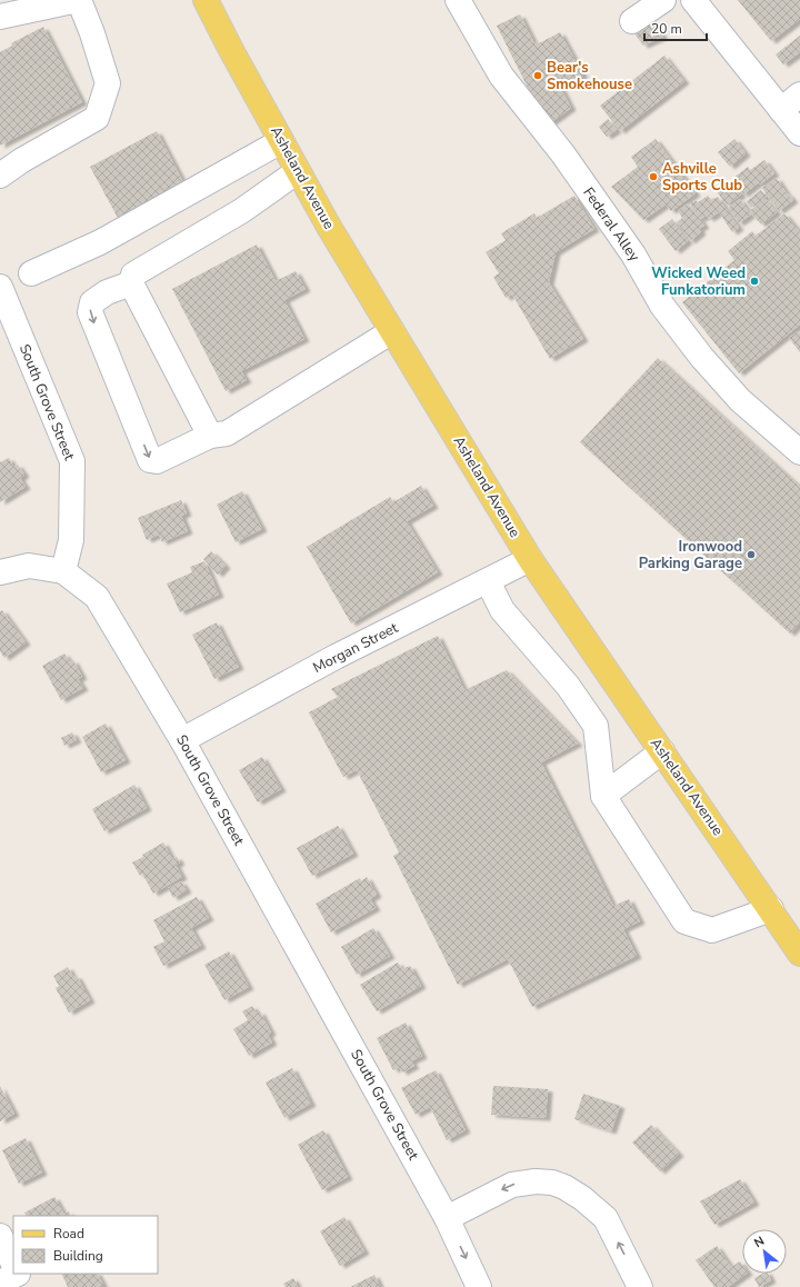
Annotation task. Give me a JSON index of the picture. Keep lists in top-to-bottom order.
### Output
{
  "streets": {
    "main road": ["Asheland Avenue"],
    "street": ["Federal Alley", "South Grove Street", "Morgan Street"]
  },
  "crossings": [
    ["Asheland Avenue", "Morgan Street"],
    ["South Grove Street", "Morgan Street"]
  ],
  "places": [
    "Bear's Smokehouse",
    "Ashville Sports Club",
    "Wicked Weed Funkatorium",
    "Ironwood Parking Garage"
  ],
  "legend": ["Road", "Building"],
  "scale_bar": "20 m",
  "north": "top left"
}
